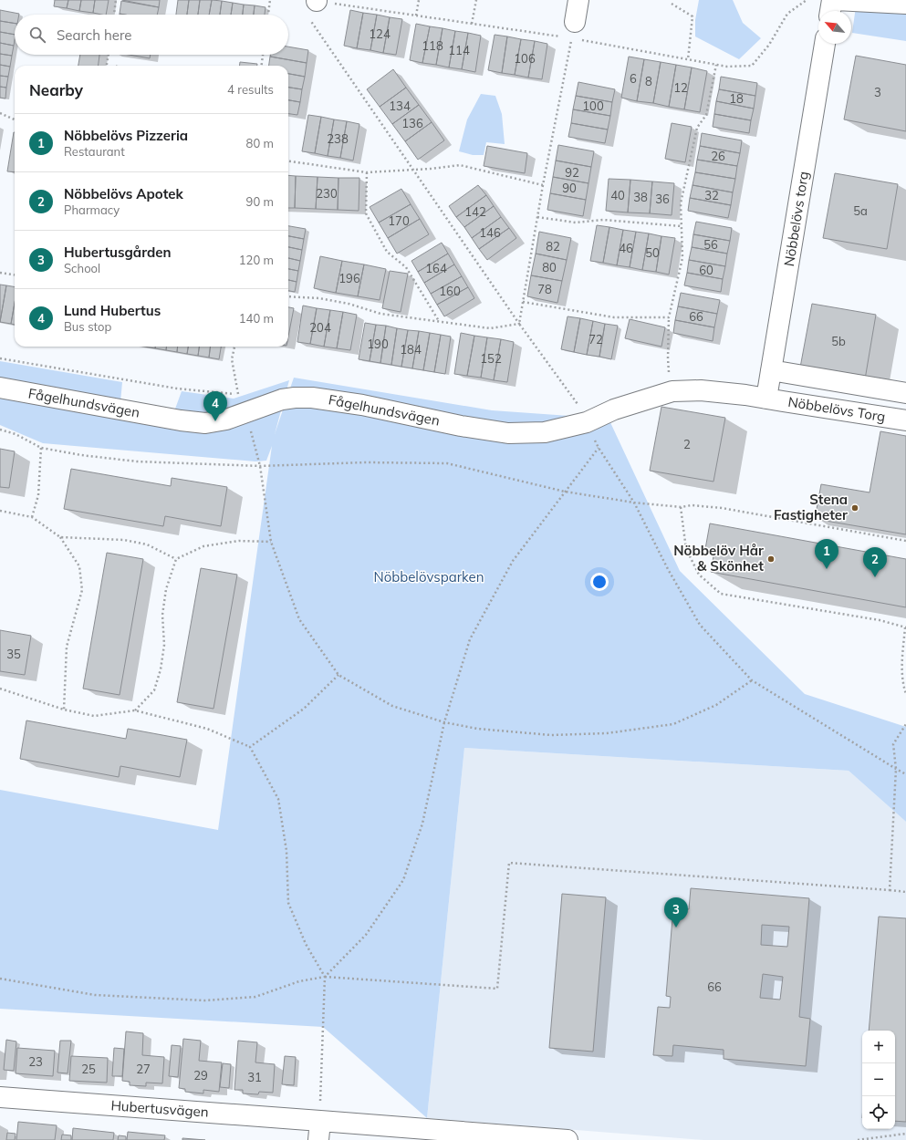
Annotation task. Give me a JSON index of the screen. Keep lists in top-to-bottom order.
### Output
{
  "streets": {
    "street": [
      "Nöbbelövs torg",
      "Fågelhundsvägen",
      "Nöbbelövs Torg",
      "Hubertusvägen"
    ]
  },
  "crossings": [
    ["Nöbbelövs torg", "Fågelhundsvägen"],
    ["Nöbbelövs torg", "Nöbbelövs Torg"],
    ["Fågelhundsvägen", "Nöbbelövs Torg"]
  ],
  "parks": ["Nöbbelövsparken"],
  "places": ["Stena Fastigheter", "Nöbbelöv Hår & Skönhet"],
  "house_numbers": [
    "124",
    "118",
    "114",
    "106",
    "6",
    "8",
    "12",
    "3",
    "18",
    "134",
    "100",
    "136",
    "238",
    "26",
    "92",
    "90",
    "230",
    "40",
    "32",
    "38",
    "36",
    "5a",
    "142",
    "170",
    "146",
    "56",
    "82",
    "46",
    "50",
    "80",
    "164",
    "60",
    "196",
    "78",
    "160",
    "66",
    "204",
    "72",
    "5b",
    "190",
    "184",
    "152",
    "2",
    "35",
    "66",
    "23",
    "25",
    "27",
    "29",
    "31"
  ],
  "north": "top left",
  "page": {
    "search": "Search here",
    "heading": ["Nearby", "4 results"],
    "list": [
      {
        "mark": "1",
        "name": "Nöbbelövs Pizzeria",
        "note": "Restaurant",
        "value": "80 m"
      },
      {
        "mark": "2",
        "name": "Nöbbelövs Apotek",
        "note": "Pharmacy",
        "value": "90 m"
      },
      {
        "mark": "3",
        "name": "Hubertusgården",
        "note": "School",
        "value": "120 m"
      },
      {
        "mark": "4",
        "name": "Lund Hubertus",
        "note": "Bus stop",
        "value": "140 m"
      }
    ],
    "pins": [
      "4",
      "1",
      "2",
      "3"
    ],
    "map_buttons": ["+", "−"]
  }
}
